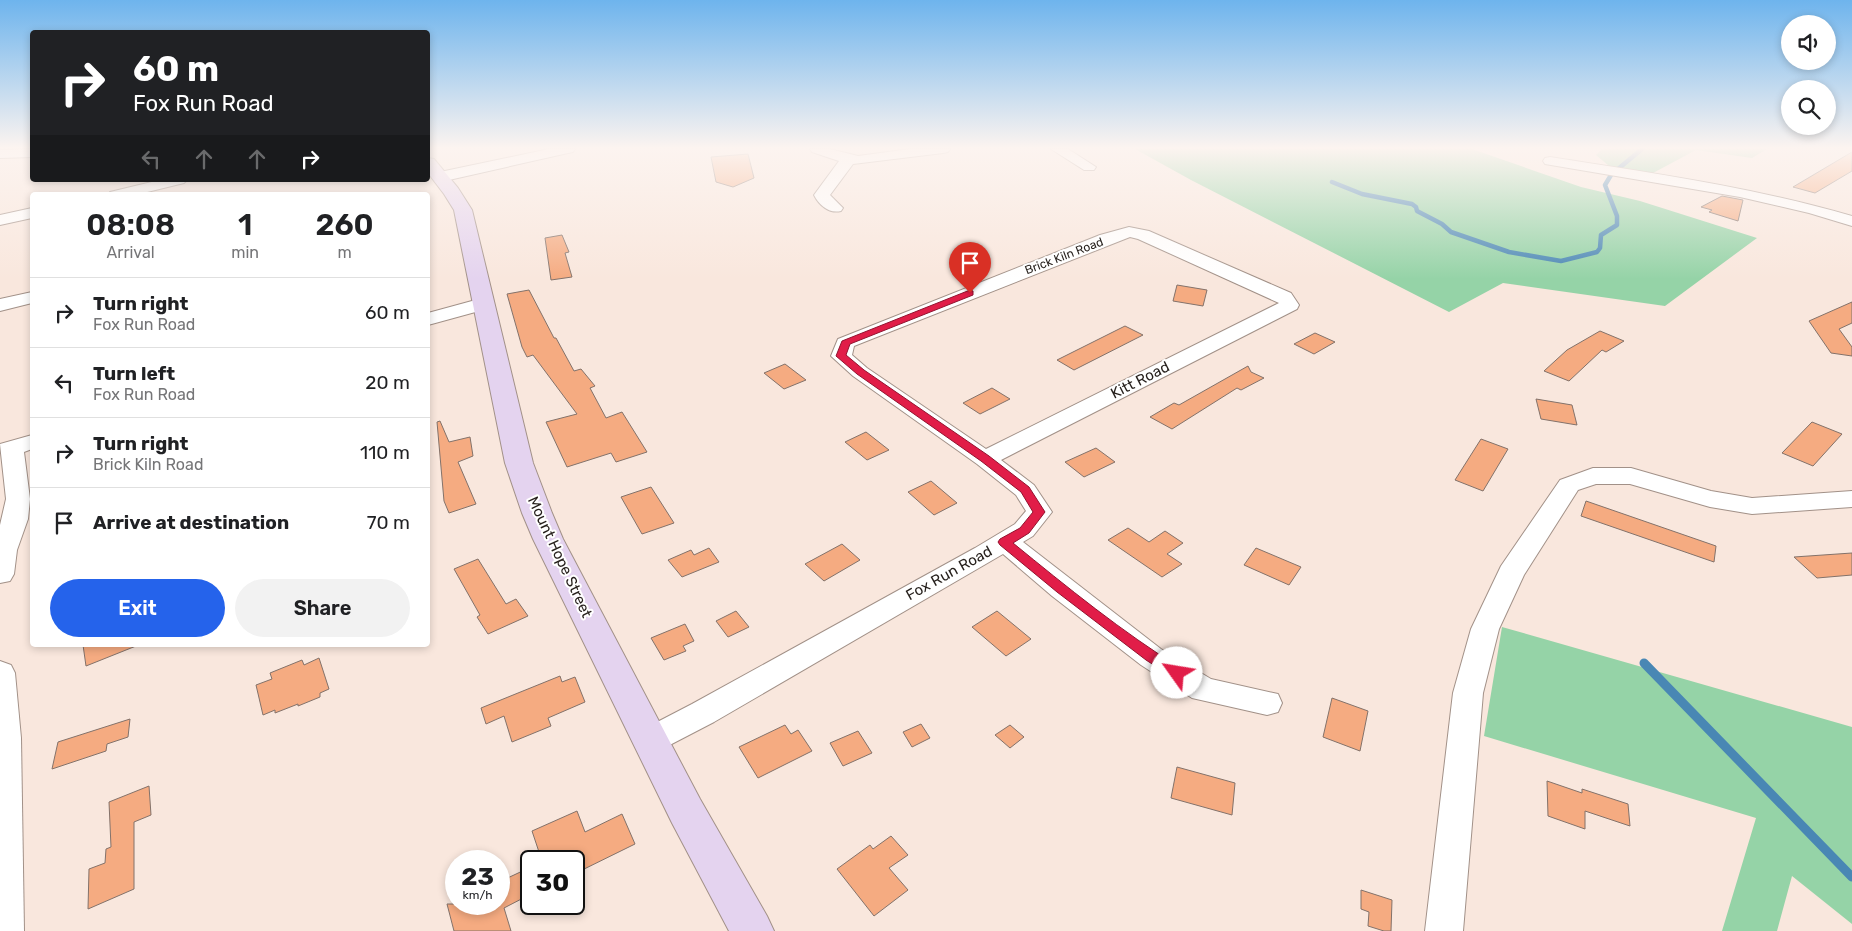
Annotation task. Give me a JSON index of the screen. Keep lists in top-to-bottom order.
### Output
{
  "streets": {
    "street": [
      "Brick Kiln Road",
      "Kitt Road",
      "Mount Hope Street",
      "Fox Run Road"
    ]
  },
  "crossings": [
    ["Brick Kiln Road", "Kitt Road"],
    ["Brick Kiln Road", "Fox Run Road"],
    ["Kitt Road", "Fox Run Road"],
    ["Mount Hope Street", "Fox Run Road"]
  ],
  "page": {
    "turn": ["60 m", "Fox Run Road"],
    "eta": [
      "08:08",
      "Arrival",
      "1",
      "min",
      "260",
      "m"
    ],
    "list": [
      {
        "name": "Turn right",
        "note": "Fox Run Road",
        "value": "60 m"
      },
      {
        "name": "Turn left",
        "note": "Fox Run Road",
        "value": "20 m"
      },
      {
        "name": "Turn right",
        "note": "Brick Kiln Road",
        "value": "110 m"
      },
      {
        "name": "Arrive at destination",
        "value": "70 m"
      }
    ],
    "buttons": ["Exit", "Share"],
    "speed": "23 km/h",
    "limit": "30"
  }
}
